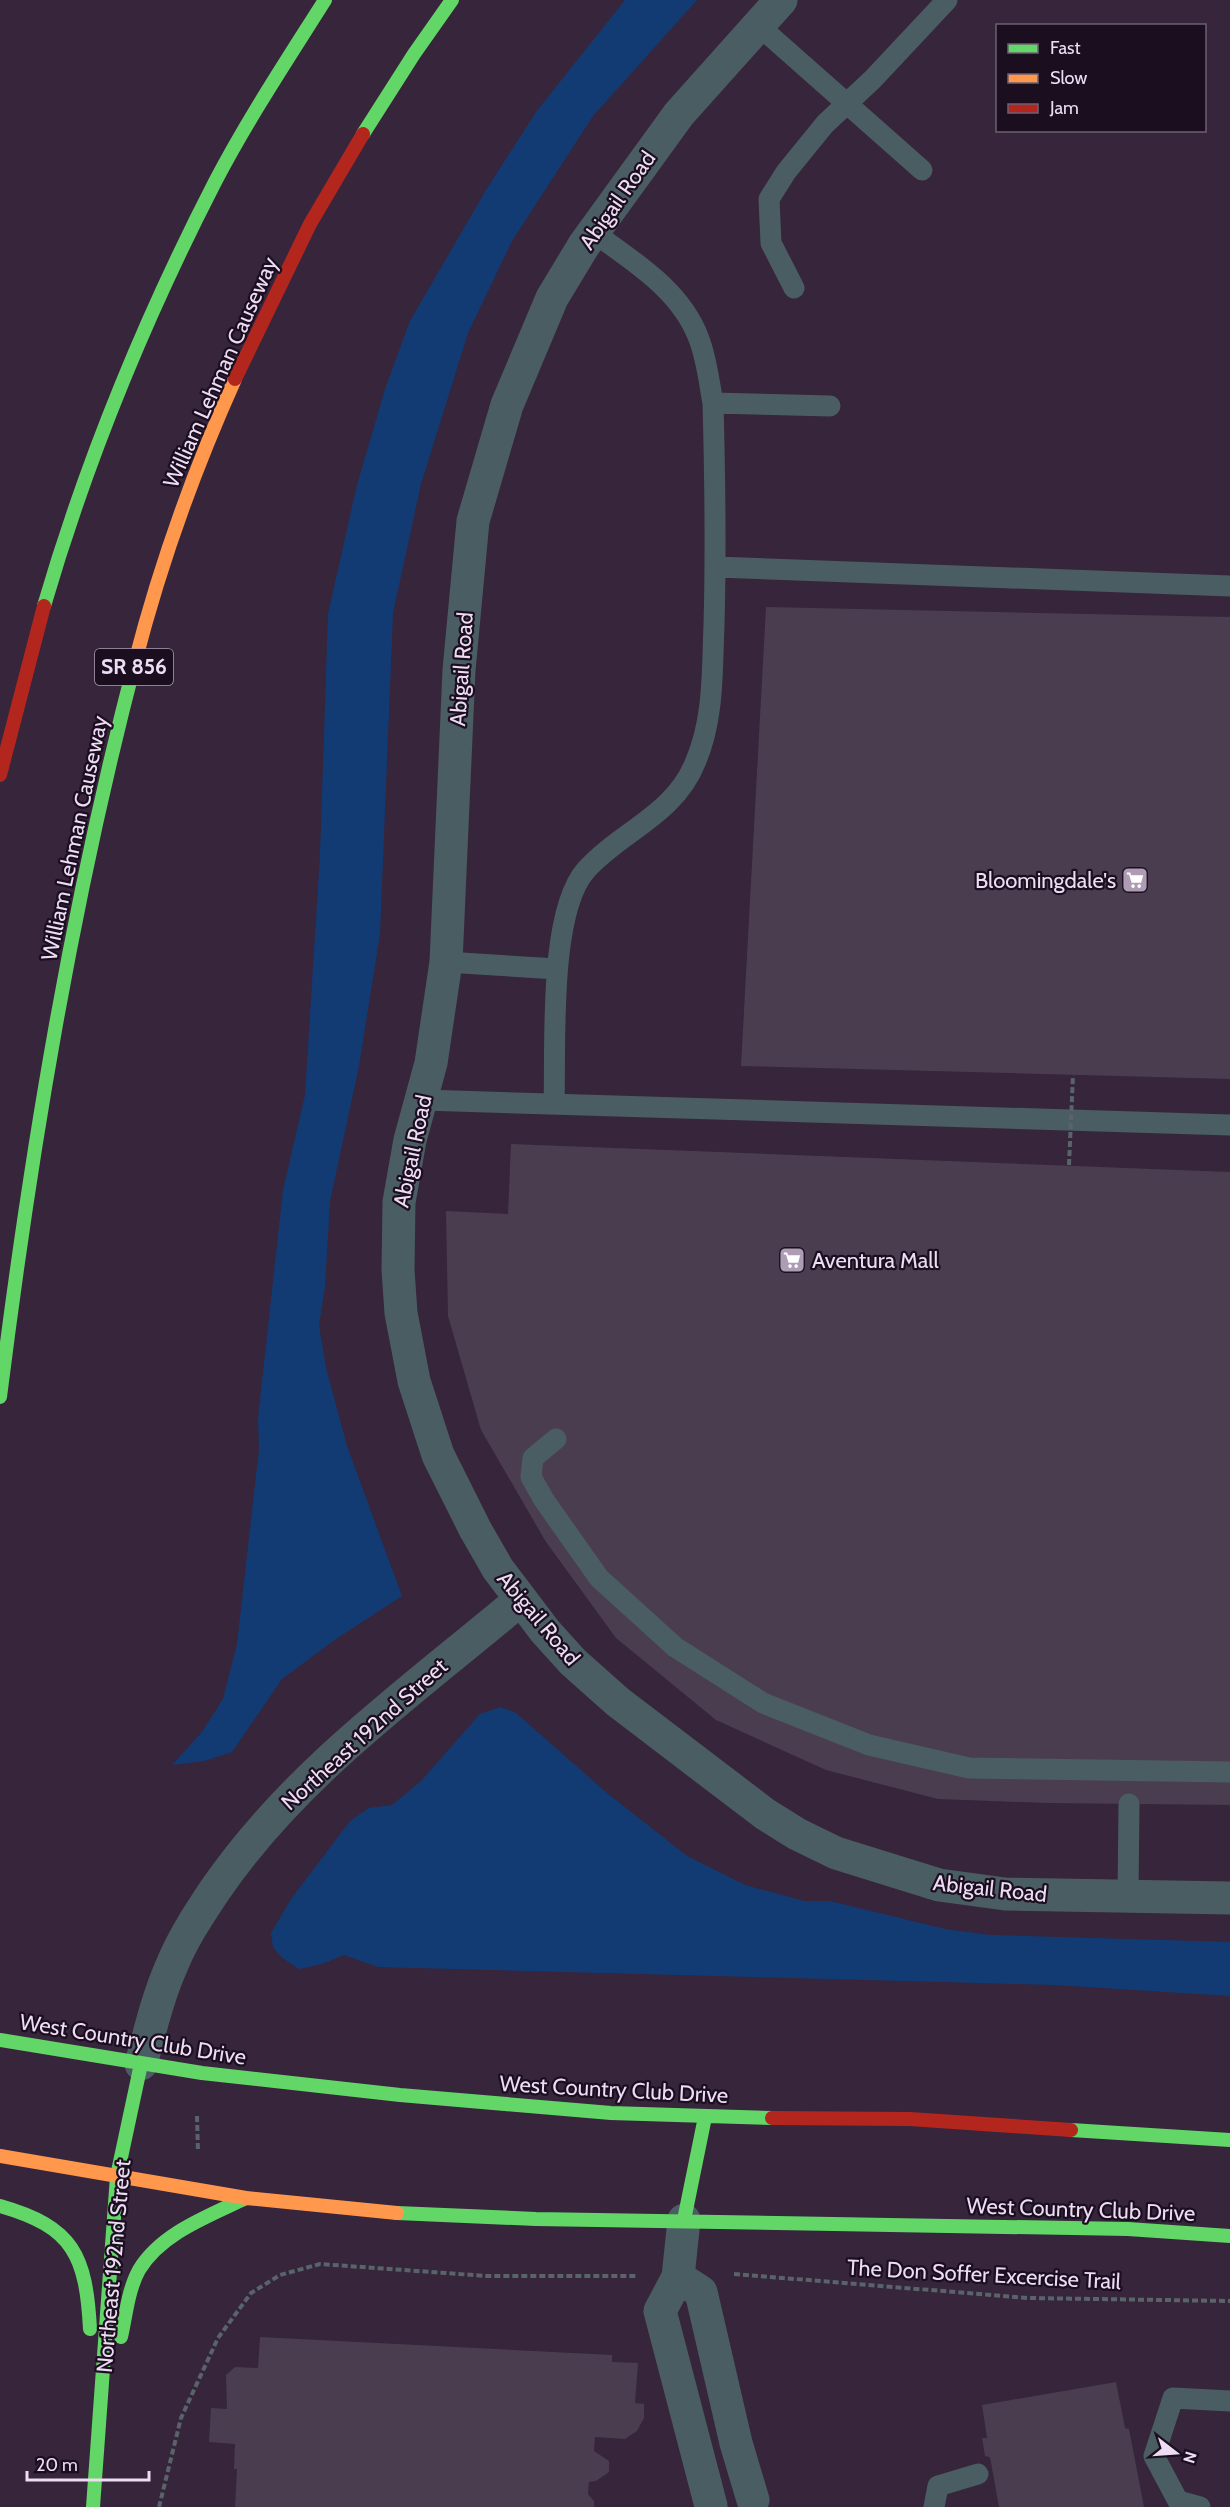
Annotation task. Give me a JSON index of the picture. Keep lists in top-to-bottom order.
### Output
{
  "streets": {
    "main road": [
      "William Lehman Causeway",
      "SR 856",
      "Northeast 192nd Street",
      "West Country Club Drive"
    ],
    "street": ["Abigail Road"],
    "path": ["The Don Soffer Excercise Trail"]
  },
  "crossings": [
    ["Abigail Road", "Northeast 192nd Street"],
    ["Northeast 192nd Street", "West Country Club Drive"]
  ],
  "places": {
    "supermarket": ["Bloomingdale's", "Aventura Mall"]
  },
  "legend": ["Fast", "Slow", "Jam"],
  "scale_bar": "20 m",
  "north": "right"
}
